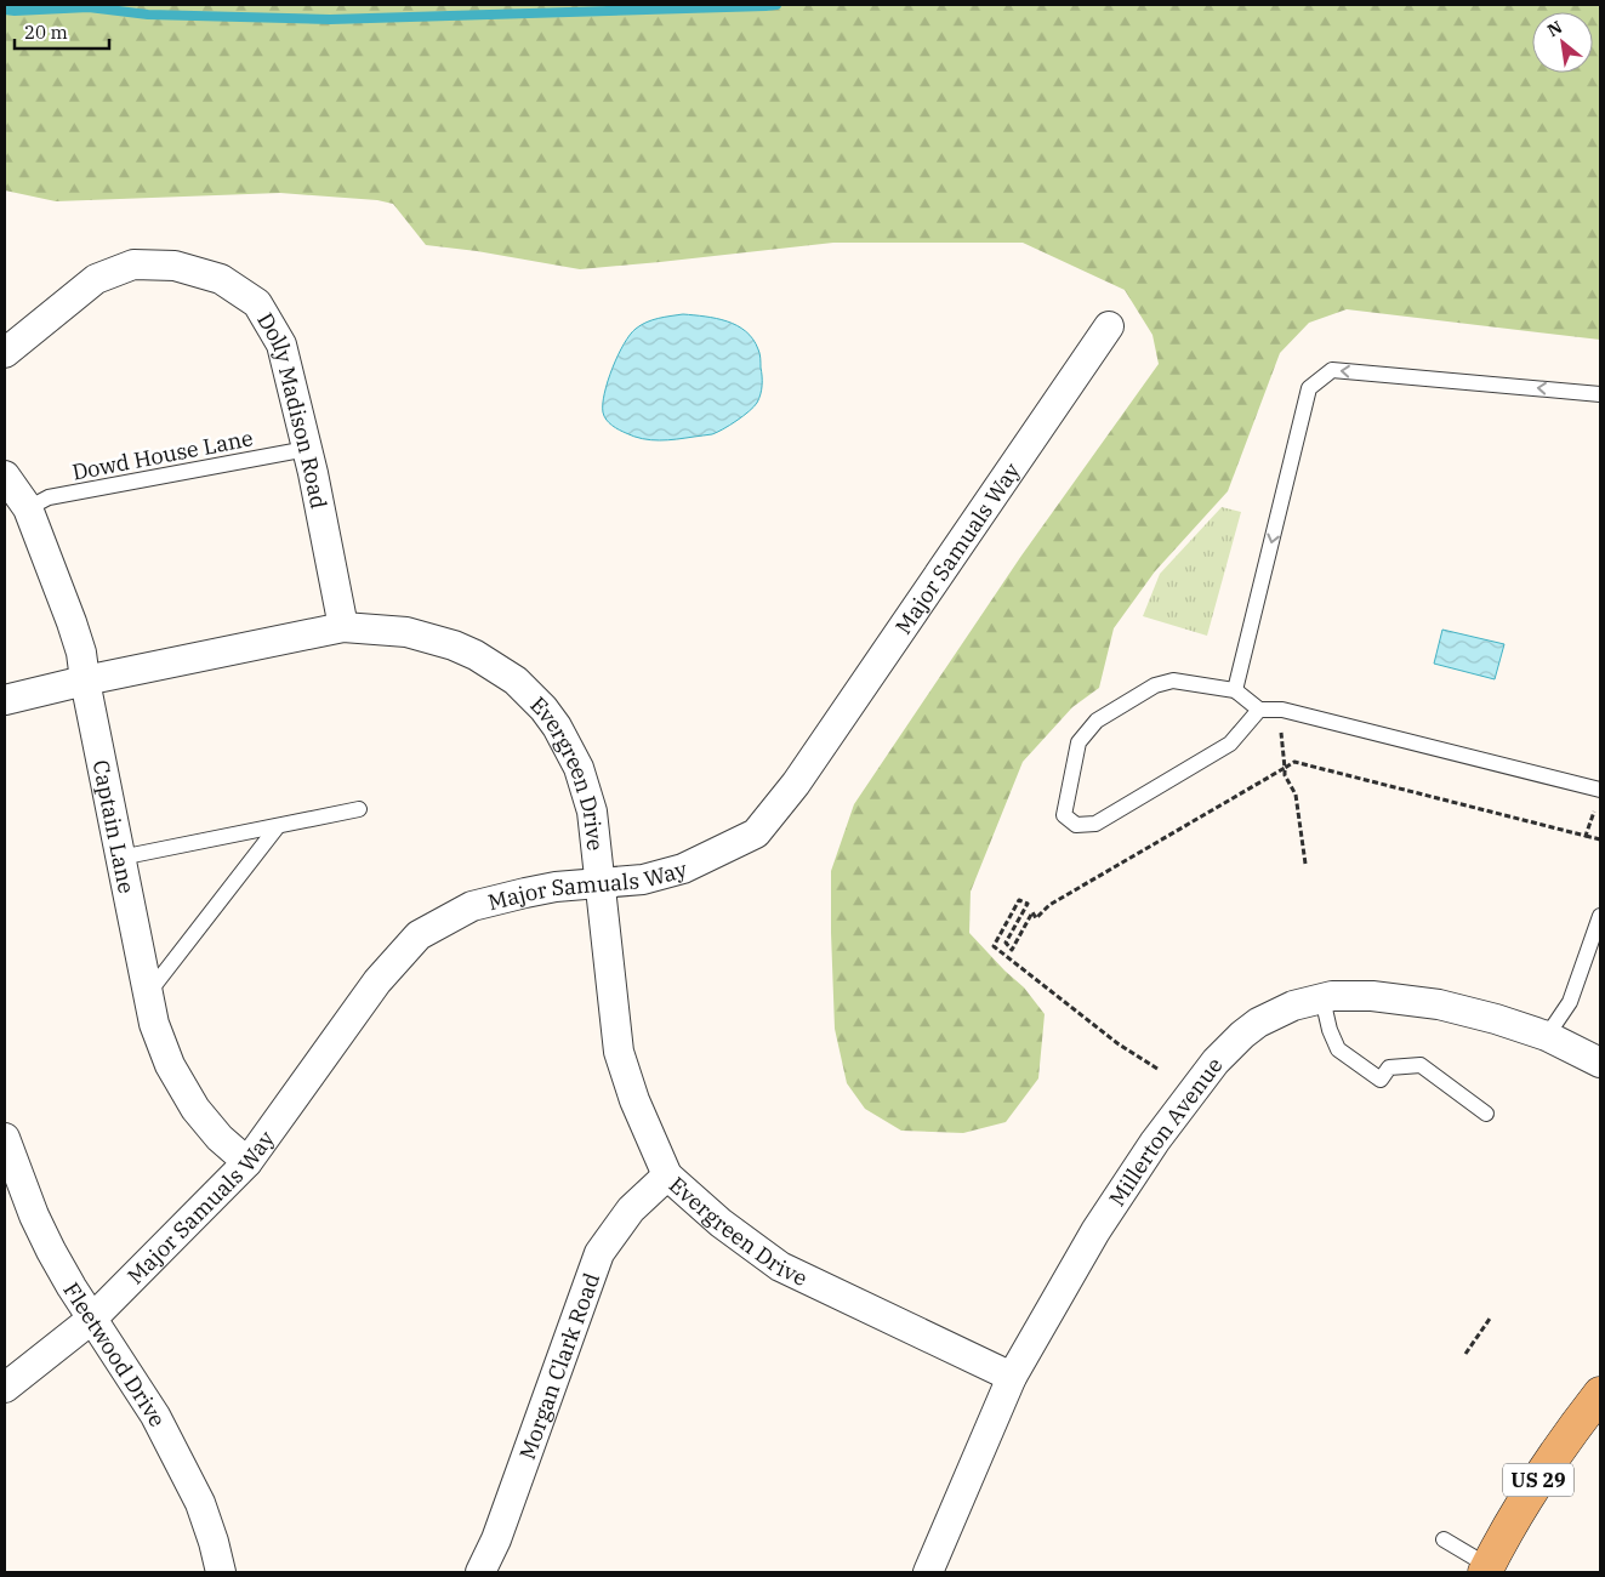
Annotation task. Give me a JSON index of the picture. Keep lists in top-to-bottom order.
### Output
{
  "streets": {
    "main road": ["US 29"],
    "street": [
      "Dolly Madison Road",
      "Major Samuals Way",
      "Evergreen Drive",
      "Captain Lane",
      "Millerton Avenue",
      "Fleetwood Drive",
      "Morgan Clark Road"
    ],
    "lane": ["Dowd House Lane"]
  },
  "crossings": [
    ["Dolly Madison Road", "Dowd House Lane"],
    ["Dolly Madison Road", "Evergreen Drive"],
    ["Dowd House Lane", "Captain Lane"],
    ["Major Samuals Way", "Evergreen Drive"],
    ["Major Samuals Way", "Captain Lane"],
    ["Major Samuals Way", "Fleetwood Drive"],
    ["Evergreen Drive", "Captain Lane"],
    ["Evergreen Drive", "Millerton Avenue"],
    ["Evergreen Drive", "Morgan Clark Road"]
  ],
  "scale_bar": "20 m",
  "north": "top left"
}
